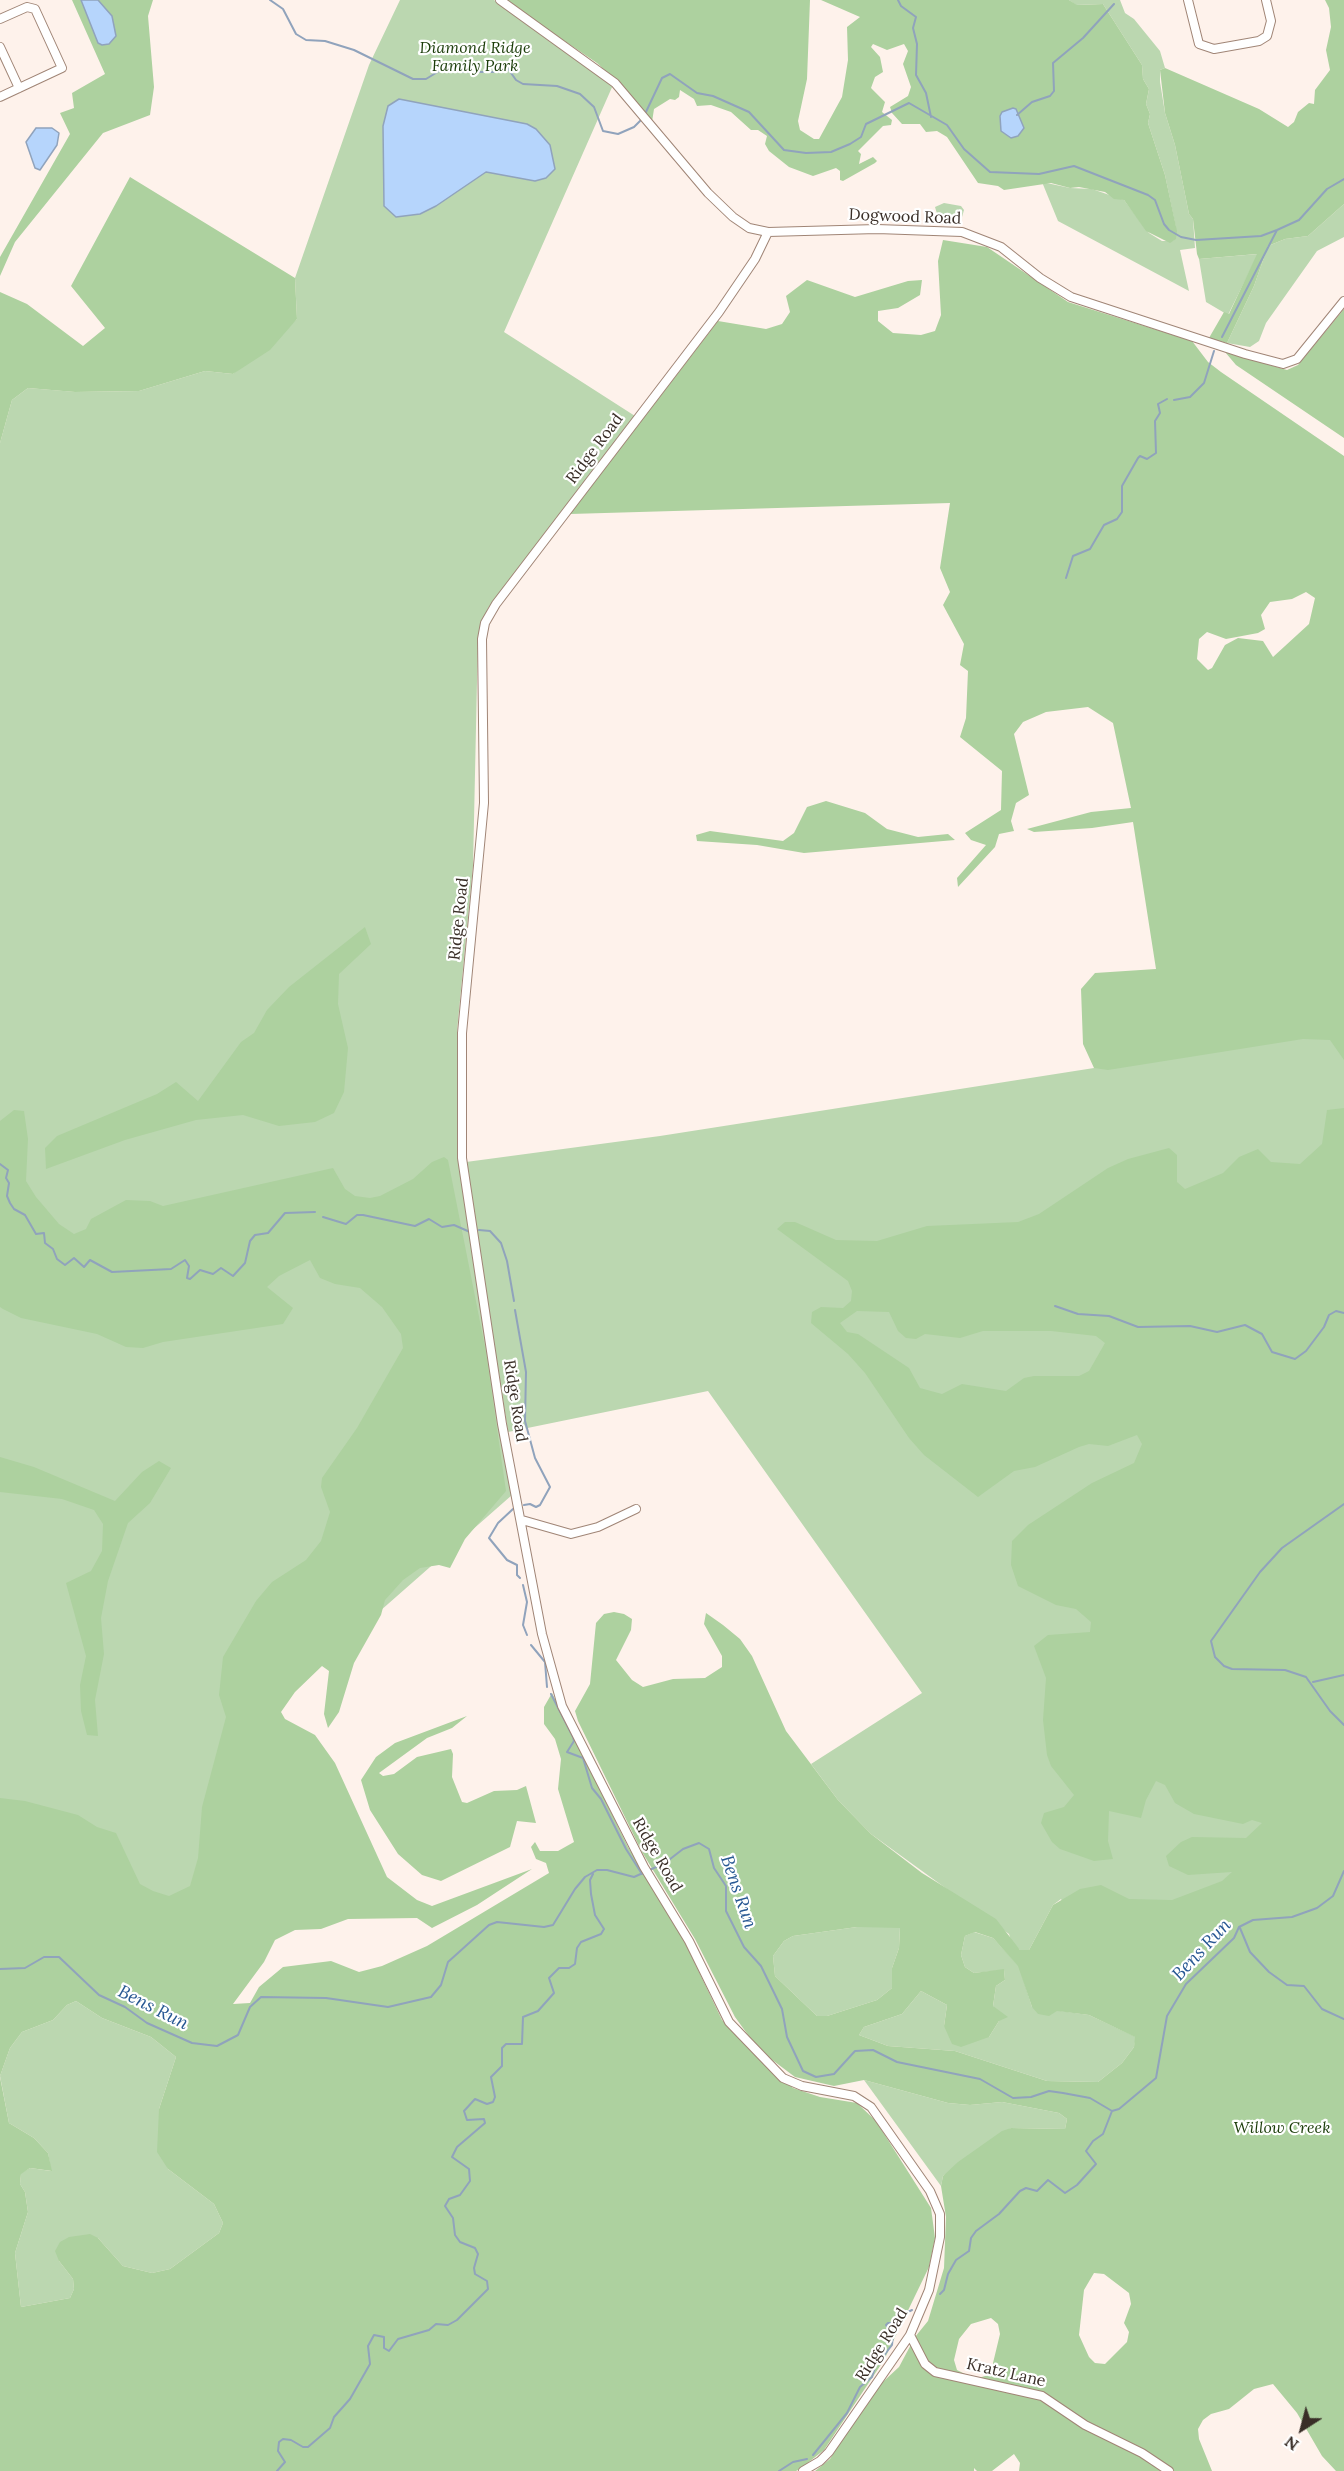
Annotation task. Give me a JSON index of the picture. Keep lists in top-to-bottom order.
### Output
{
  "streets": {
    "street": ["Dogwood Road", "Ridge Road", "Kratz Lane"]
  },
  "crossings": [
    ["Dogwood Road", "Ridge Road"],
    ["Ridge Road", "Kratz Lane"]
  ],
  "water": ["Bens Run"],
  "parks": ["Diamond Ridge Family Park", "Willow Creek"],
  "north": "bottom left"
}
